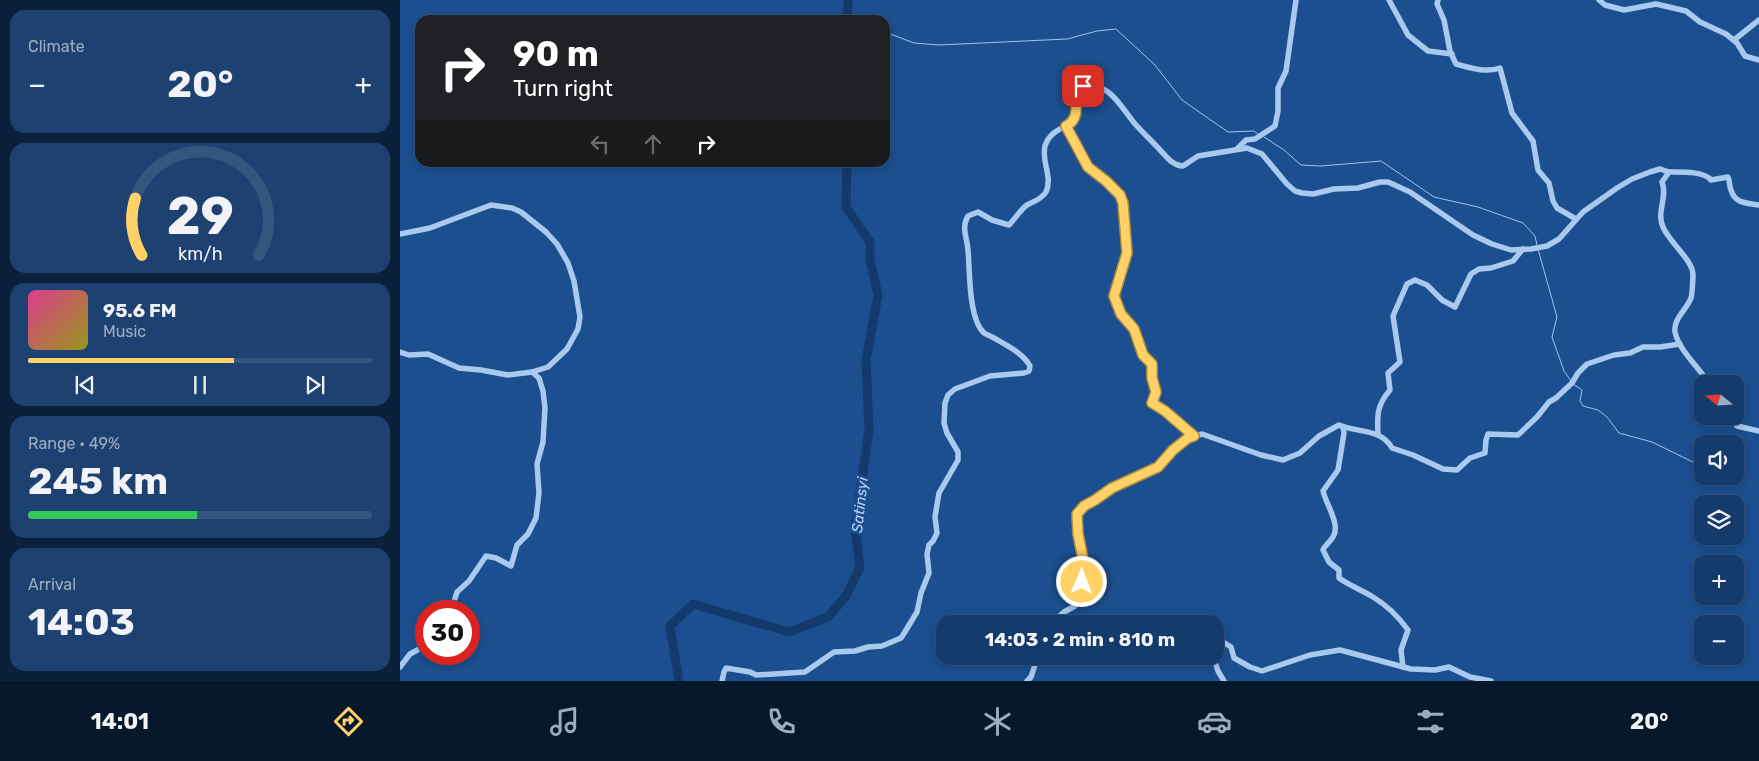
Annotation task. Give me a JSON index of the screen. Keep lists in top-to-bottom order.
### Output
{
  "water": ["Satinsyi"],
  "north": "left",
  "page": {
    "tile": [
      "Climate",
      ["Range · 49%", "245 km"],
      ["Arrival", "14:03"]
    ],
    "turn": ["90 m", "Turn right"],
    "heat": ["−", "20°", "+"],
    "song": ["95.6 FM", "Music"],
    "map_buttons": ["+", "−"],
    "limit": "30",
    "trip": "14:03 · 2 min · 810 m",
    "tabs": ["14:01", "20°"],
    "gauge": ["29", "km/h"]
  }
}
